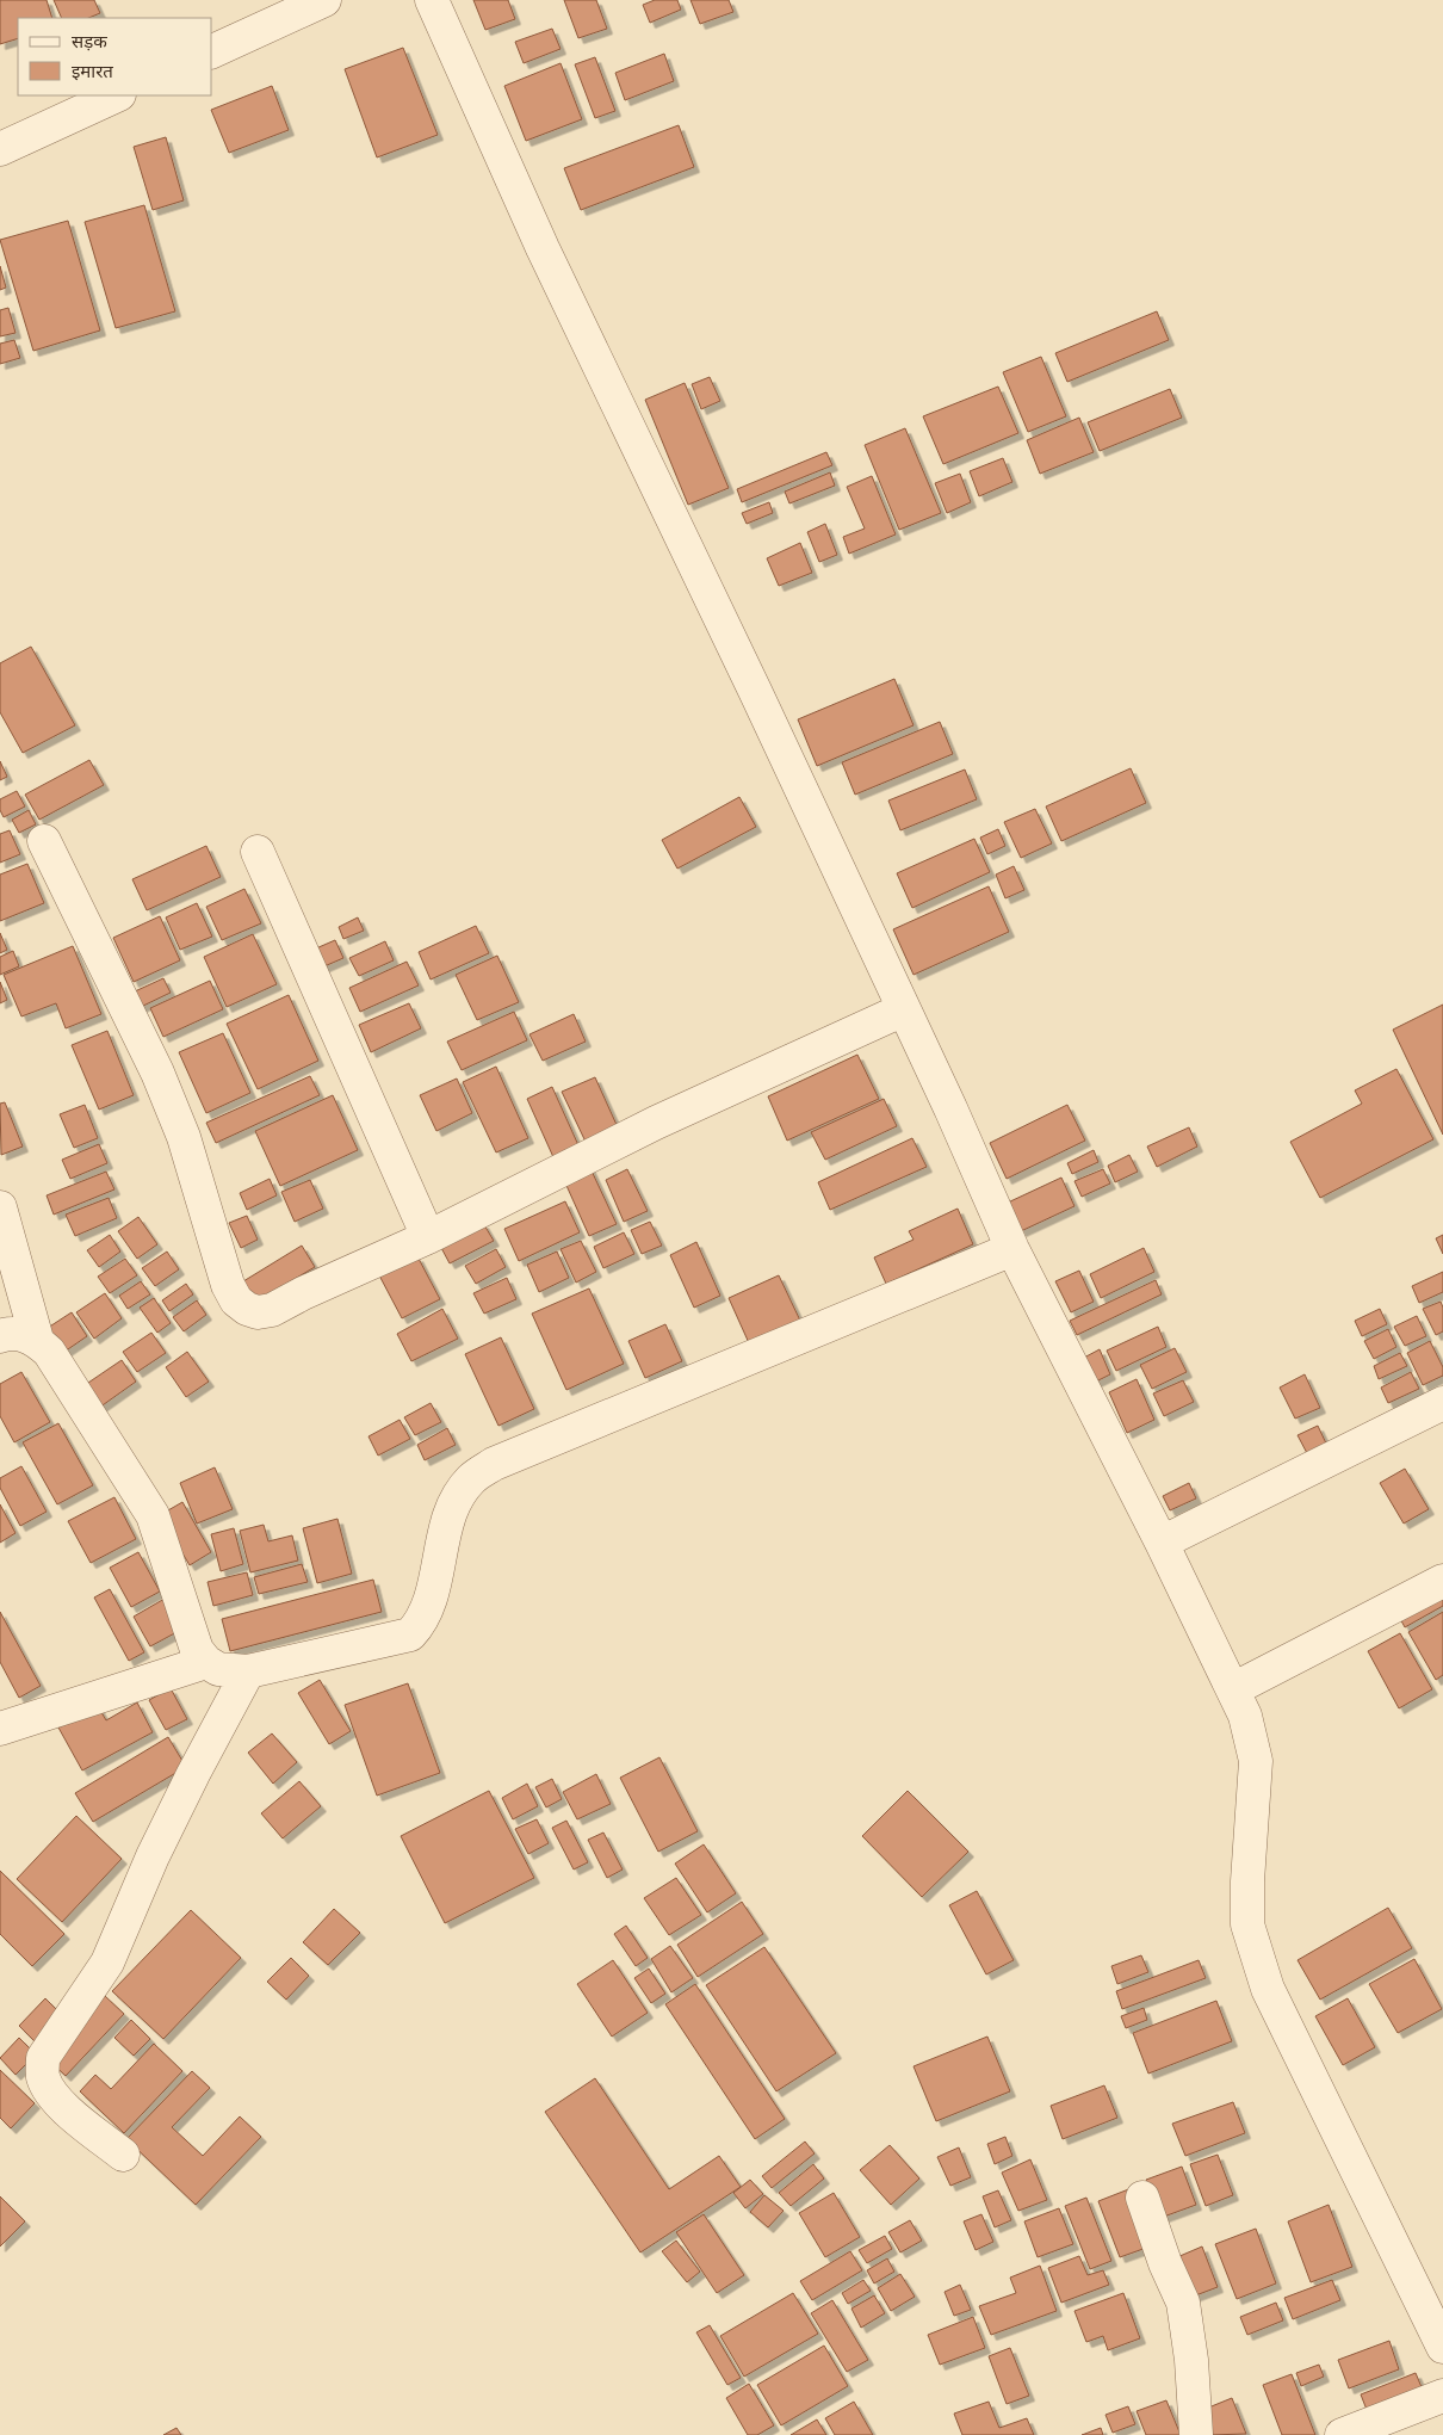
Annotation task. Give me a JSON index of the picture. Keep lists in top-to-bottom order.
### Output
{
  "legend": ["सड़क", "इमारत"]
}
